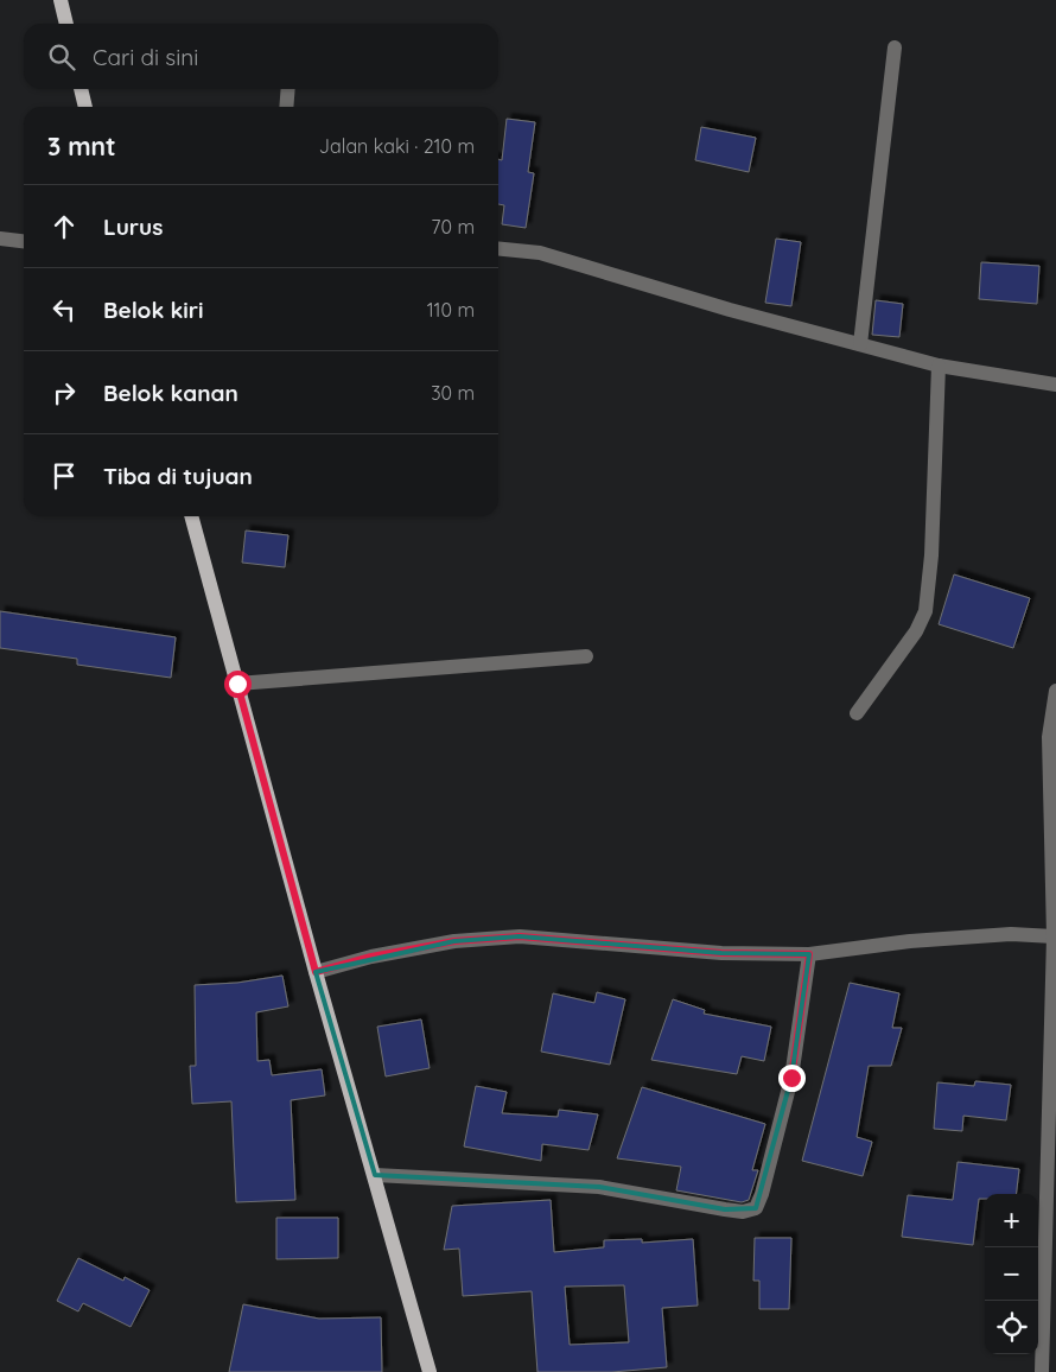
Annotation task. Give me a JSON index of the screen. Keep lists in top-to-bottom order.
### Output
{
  "page": {
    "search": "Cari di sini",
    "heading": ["3 mnt", "Jalan kaki · 210 m"],
    "list": [
      ["Lurus", "70 m"],
      ["Belok kiri", "110 m"],
      ["Belok kanan", "30 m"],
      "Tiba di tujuan"
    ],
    "map_buttons": ["+", "−"]
  }
}
